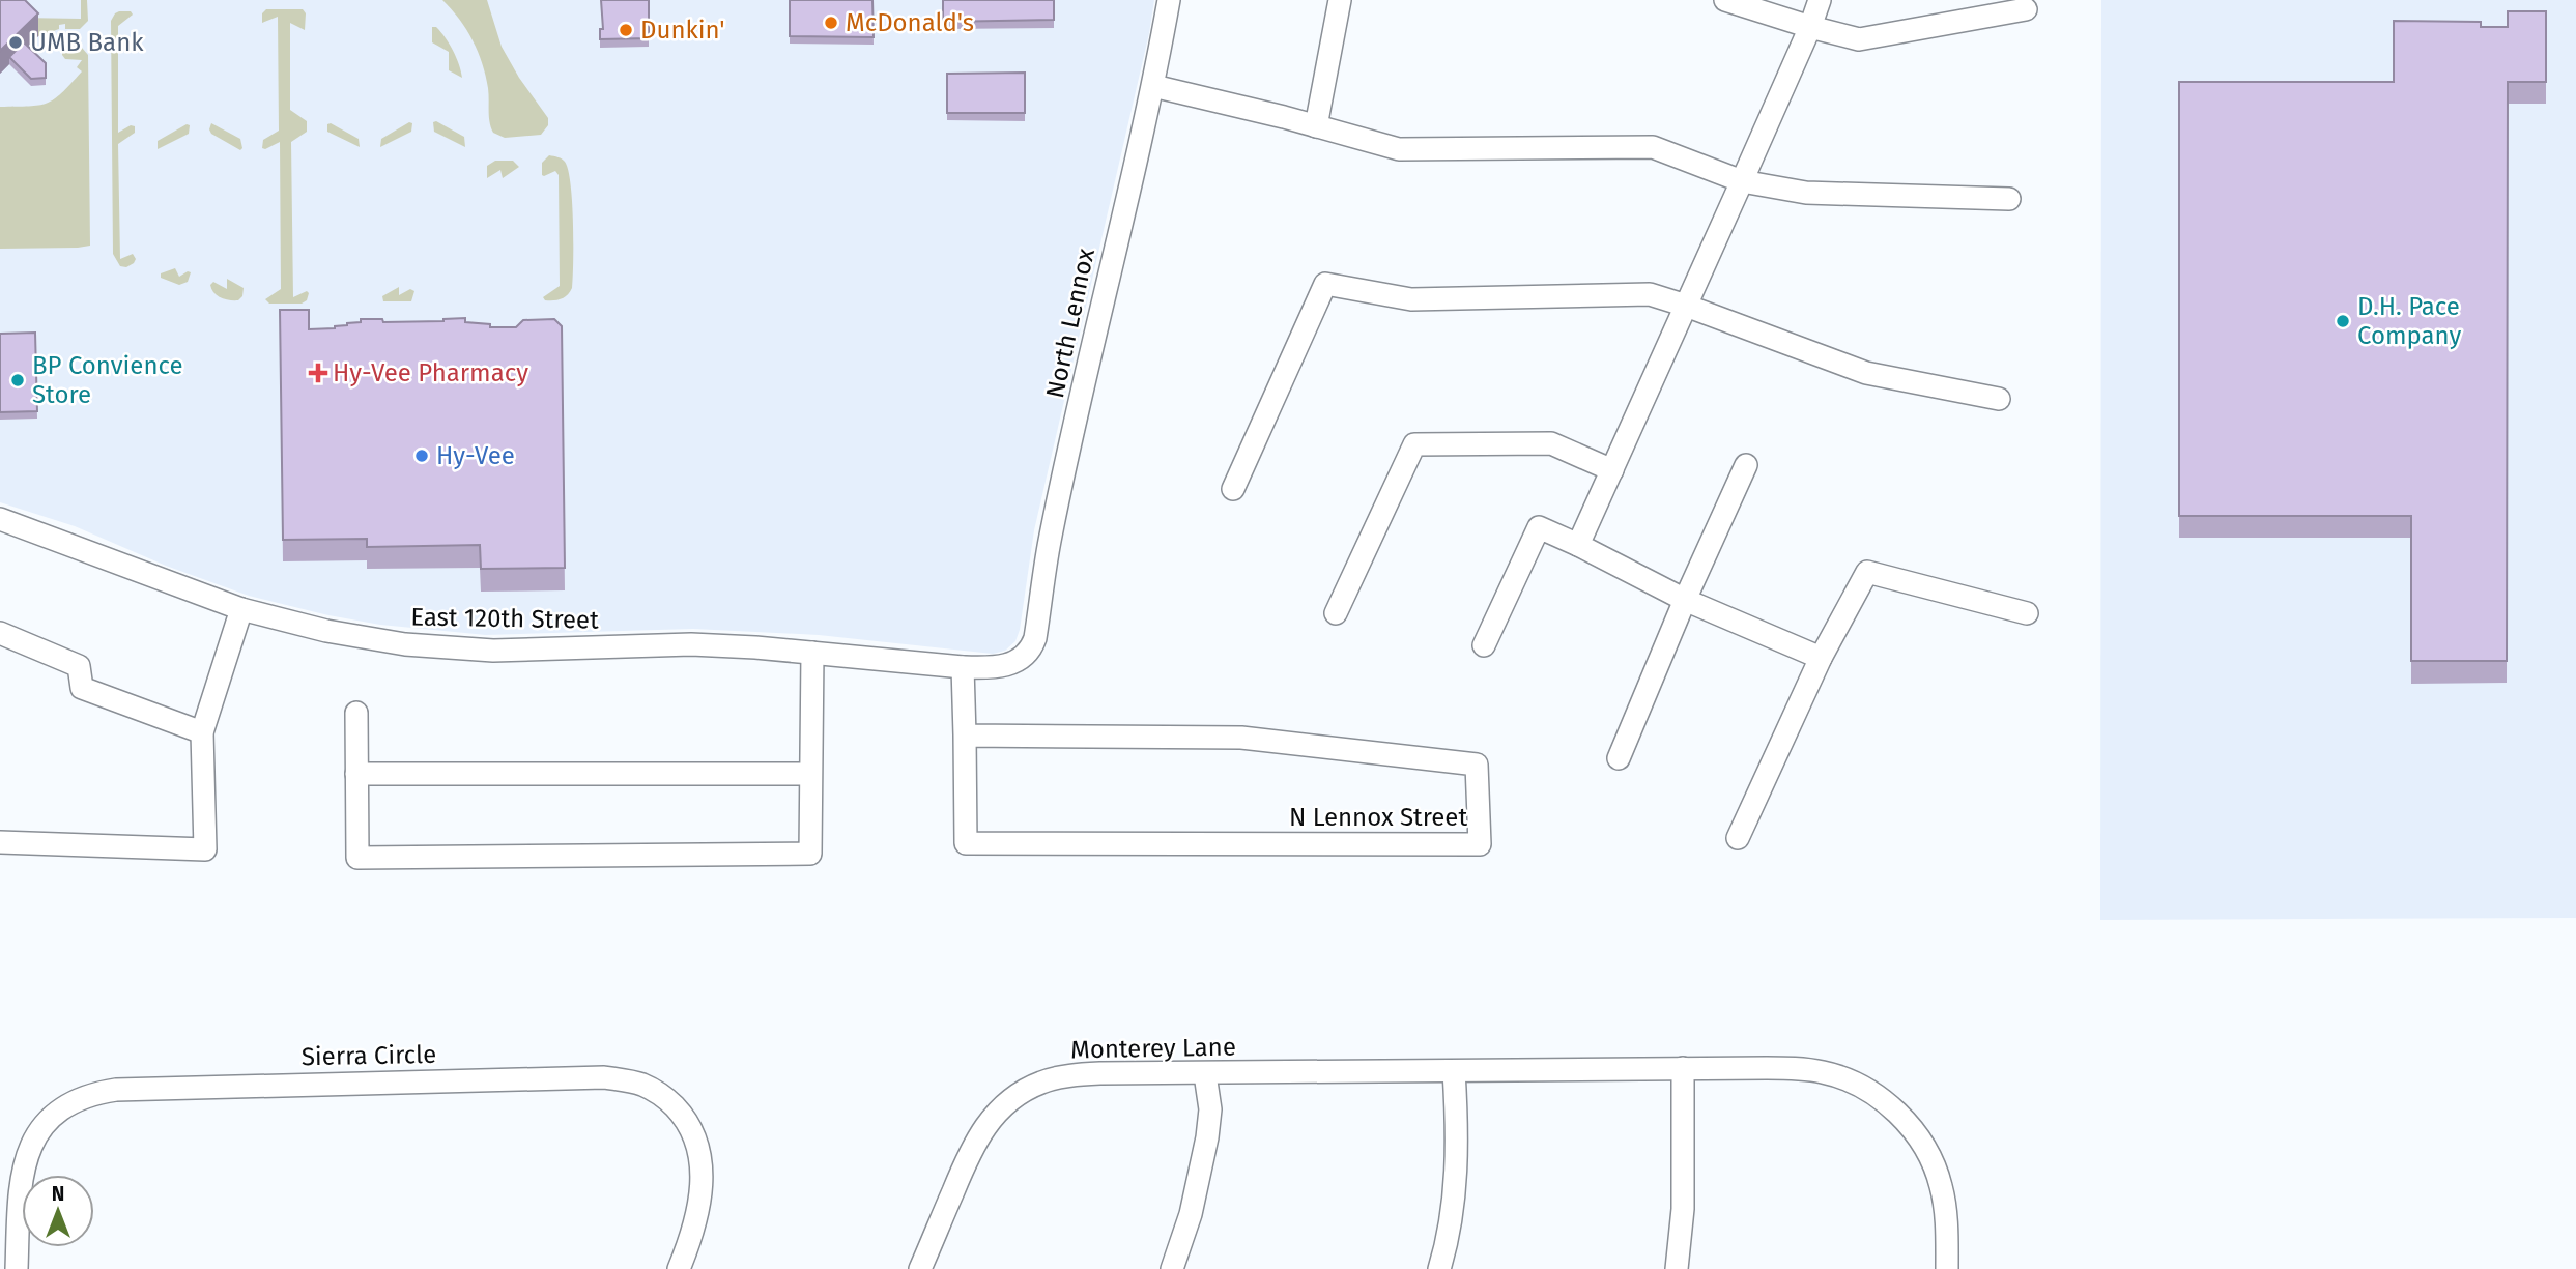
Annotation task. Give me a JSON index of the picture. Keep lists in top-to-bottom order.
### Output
{
  "streets": {
    "street": [
      "North Lennox",
      "East 120th Street",
      "N Lennox Street",
      "Monterey Lane",
      "Sierra Circle"
    ]
  },
  "crossings": [
    ["North Lennox", "East 120th Street"],
    ["East 120th Street", "N Lennox Street"]
  ],
  "places": {
    "other": [
      "McDonald's",
      "Dunkin'",
      "UMB Bank",
      "D.H. Pace Company",
      "BP Convience Store",
      "Hy-Vee"
    ],
    "health": ["Hy-Vee Pharmacy"]
  },
  "north": "top"
}
